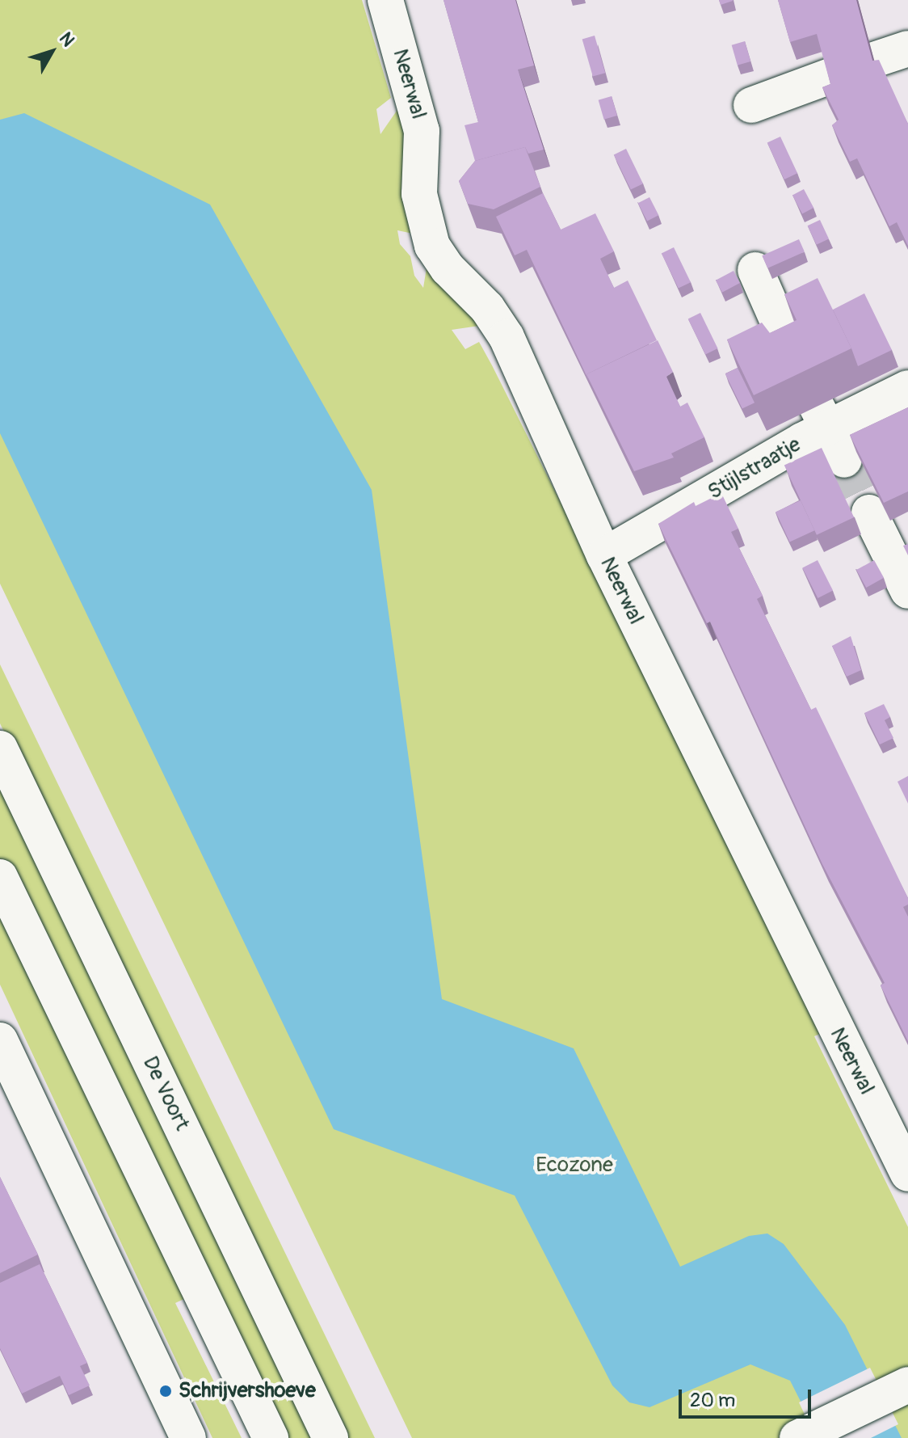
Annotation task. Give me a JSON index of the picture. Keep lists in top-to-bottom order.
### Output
{
  "streets": {
    "street": ["Neerwal", "Stijlstraatje", "De Voort"]
  },
  "crossings": [
    ["Neerwal", "Stijlstraatje"]
  ],
  "parks": ["Ecozone"],
  "places": ["Schrijvershoeve"],
  "scale_bar": "20 m",
  "north": "top right"
}
